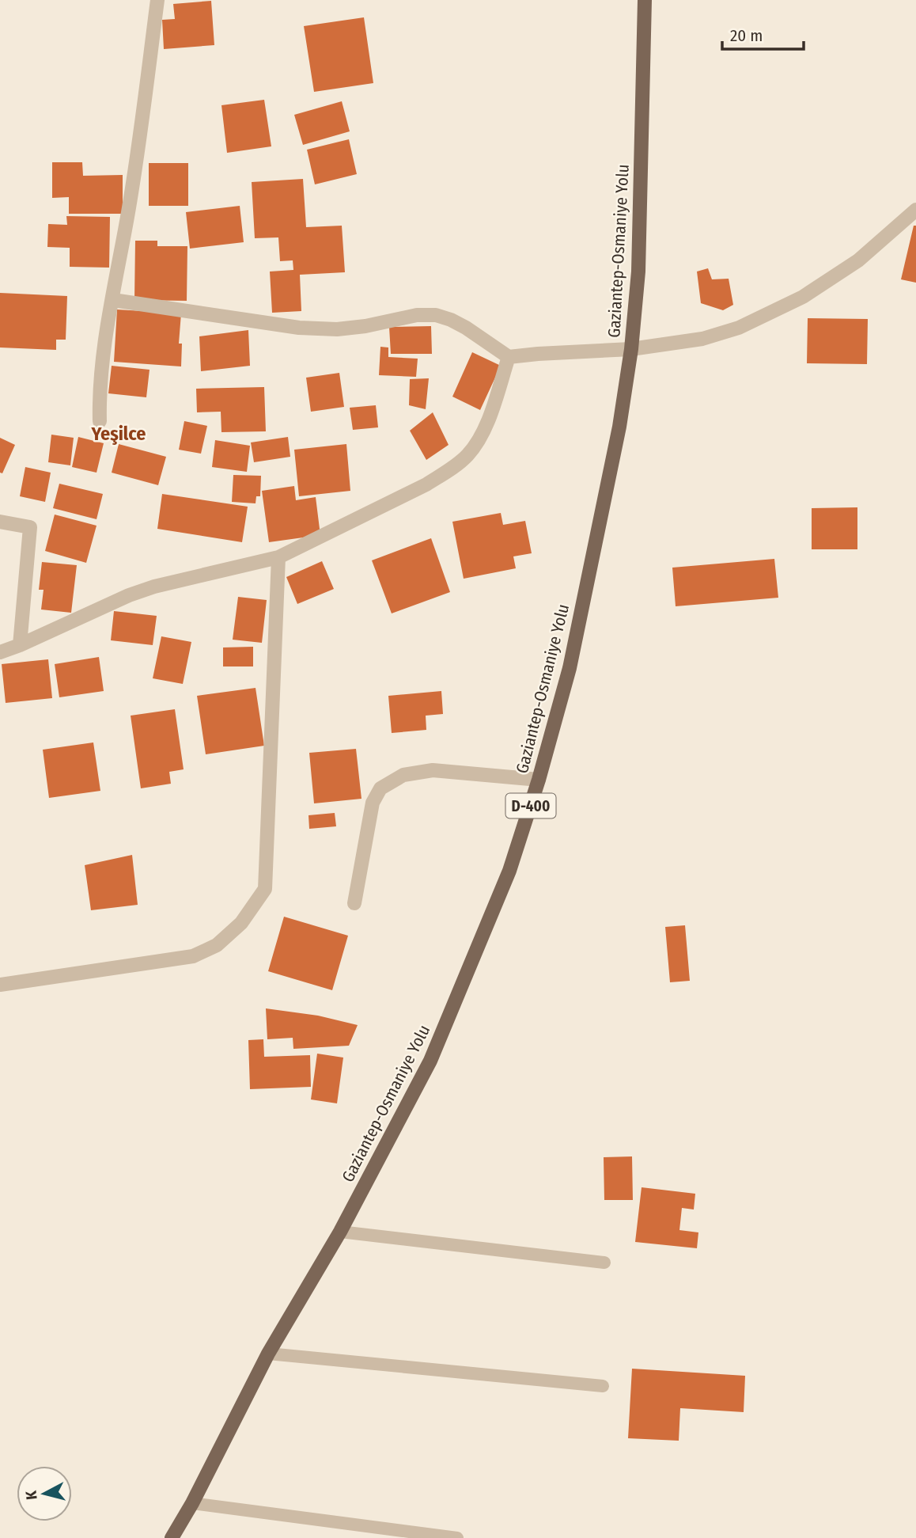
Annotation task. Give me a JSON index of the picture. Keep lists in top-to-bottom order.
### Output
{
  "streets": {
    "main road": ["Gaziantep-Osmaniye Yolu", "D-400"]
  },
  "districts": ["Yeşilce"],
  "scale_bar": "20 m",
  "north": "left"
}
